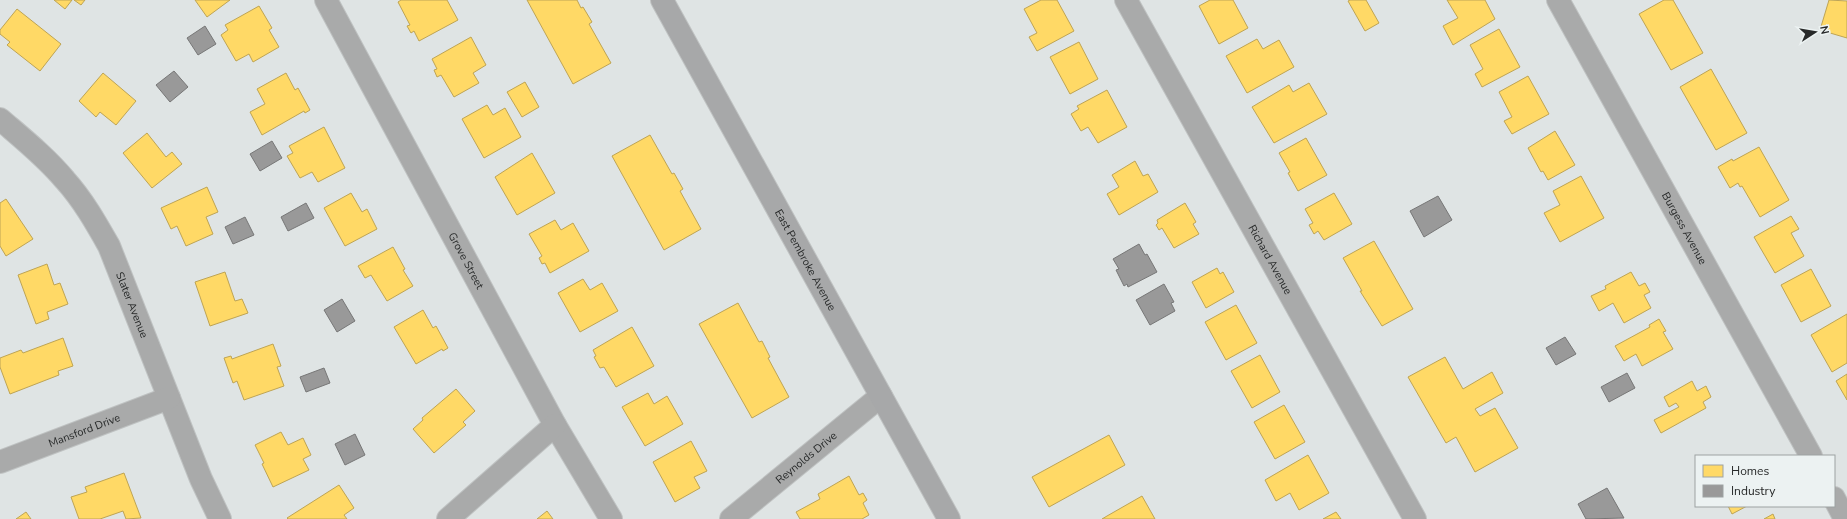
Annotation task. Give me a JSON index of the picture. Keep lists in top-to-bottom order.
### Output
{
  "streets": {
    "main road": ["East Pembroke Avenue"],
    "street": [
      "Burgess Avenue",
      "Richard Avenue",
      "Grove Street",
      "Slater Avenue",
      "Mansford Drive",
      "Reynolds Drive"
    ]
  },
  "crossings": [
    ["East Pembroke Avenue", "Reynolds Drive"],
    ["Slater Avenue", "Mansford Drive"]
  ],
  "legend": ["Homes", "Industry"],
  "north": "right"
}
